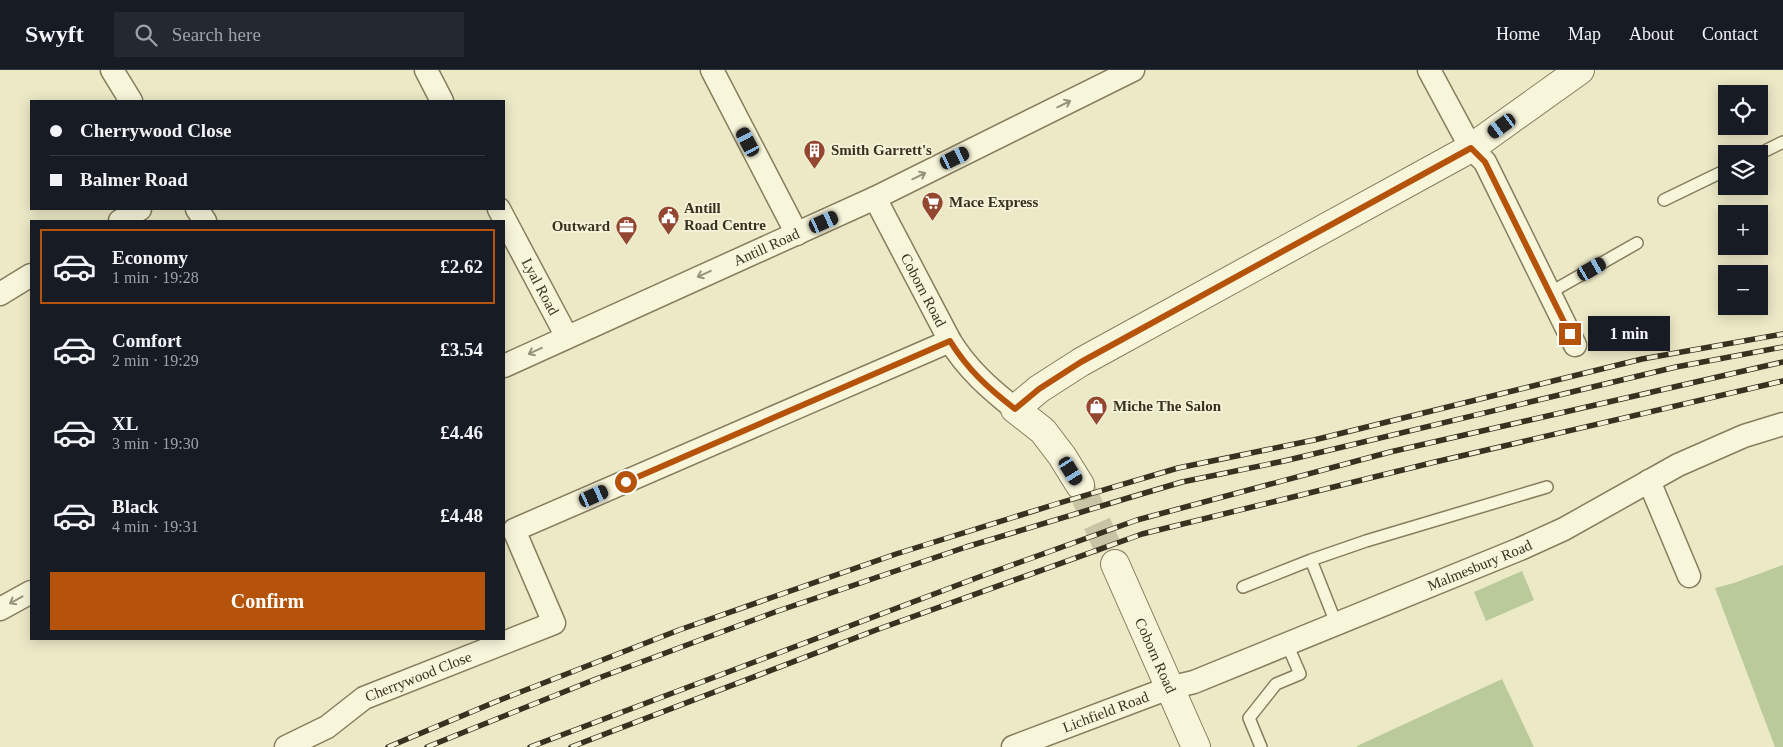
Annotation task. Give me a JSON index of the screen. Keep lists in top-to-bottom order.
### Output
{
  "streets": {
    "street": [
      "Antill Road",
      "Lyal Road",
      "Coborn Road",
      "Malmesbury Road",
      "Cherrywood Close",
      "Lichfield Road"
    ]
  },
  "crossings": [
    ["Antill Road", "Lyal Road"],
    ["Antill Road", "Coborn Road"],
    ["Coborn Road", "Malmesbury Road"],
    ["Coborn Road", "Cherrywood Close"],
    ["Coborn Road", "Lichfield Road"],
    ["Malmesbury Road", "Lichfield Road"]
  ],
  "places": {
    "building": ["Smith Garrett's"],
    "supermarket": ["Mace Express"],
    "public building": ["Antill Road Centre"],
    "office": ["Outward"],
    "shop": ["Miche The Salon"]
  },
  "page": {
    "header": "Swyft",
    "search": "Search here",
    "nav": [
      "Home",
      "Map",
      "About",
      "Contact"
    ],
    "map_buttons": ["+", "−"],
    "banner": ["Cherrywood Close", "Balmer Road"],
    "list": [
      {
        "name": "Economy",
        "note": "1 min · 19:28",
        "value": "£2.62"
      },
      {
        "name": "Comfort",
        "note": "2 min · 19:29",
        "value": "£3.54"
      },
      {
        "name": "XL",
        "note": "3 min · 19:30",
        "value": "£4.46"
      },
      {
        "name": "Black",
        "note": "4 min · 19:31",
        "value": "£4.48"
      }
    ],
    "bubble": "1 min",
    "buttons": "Confirm"
  }
}
